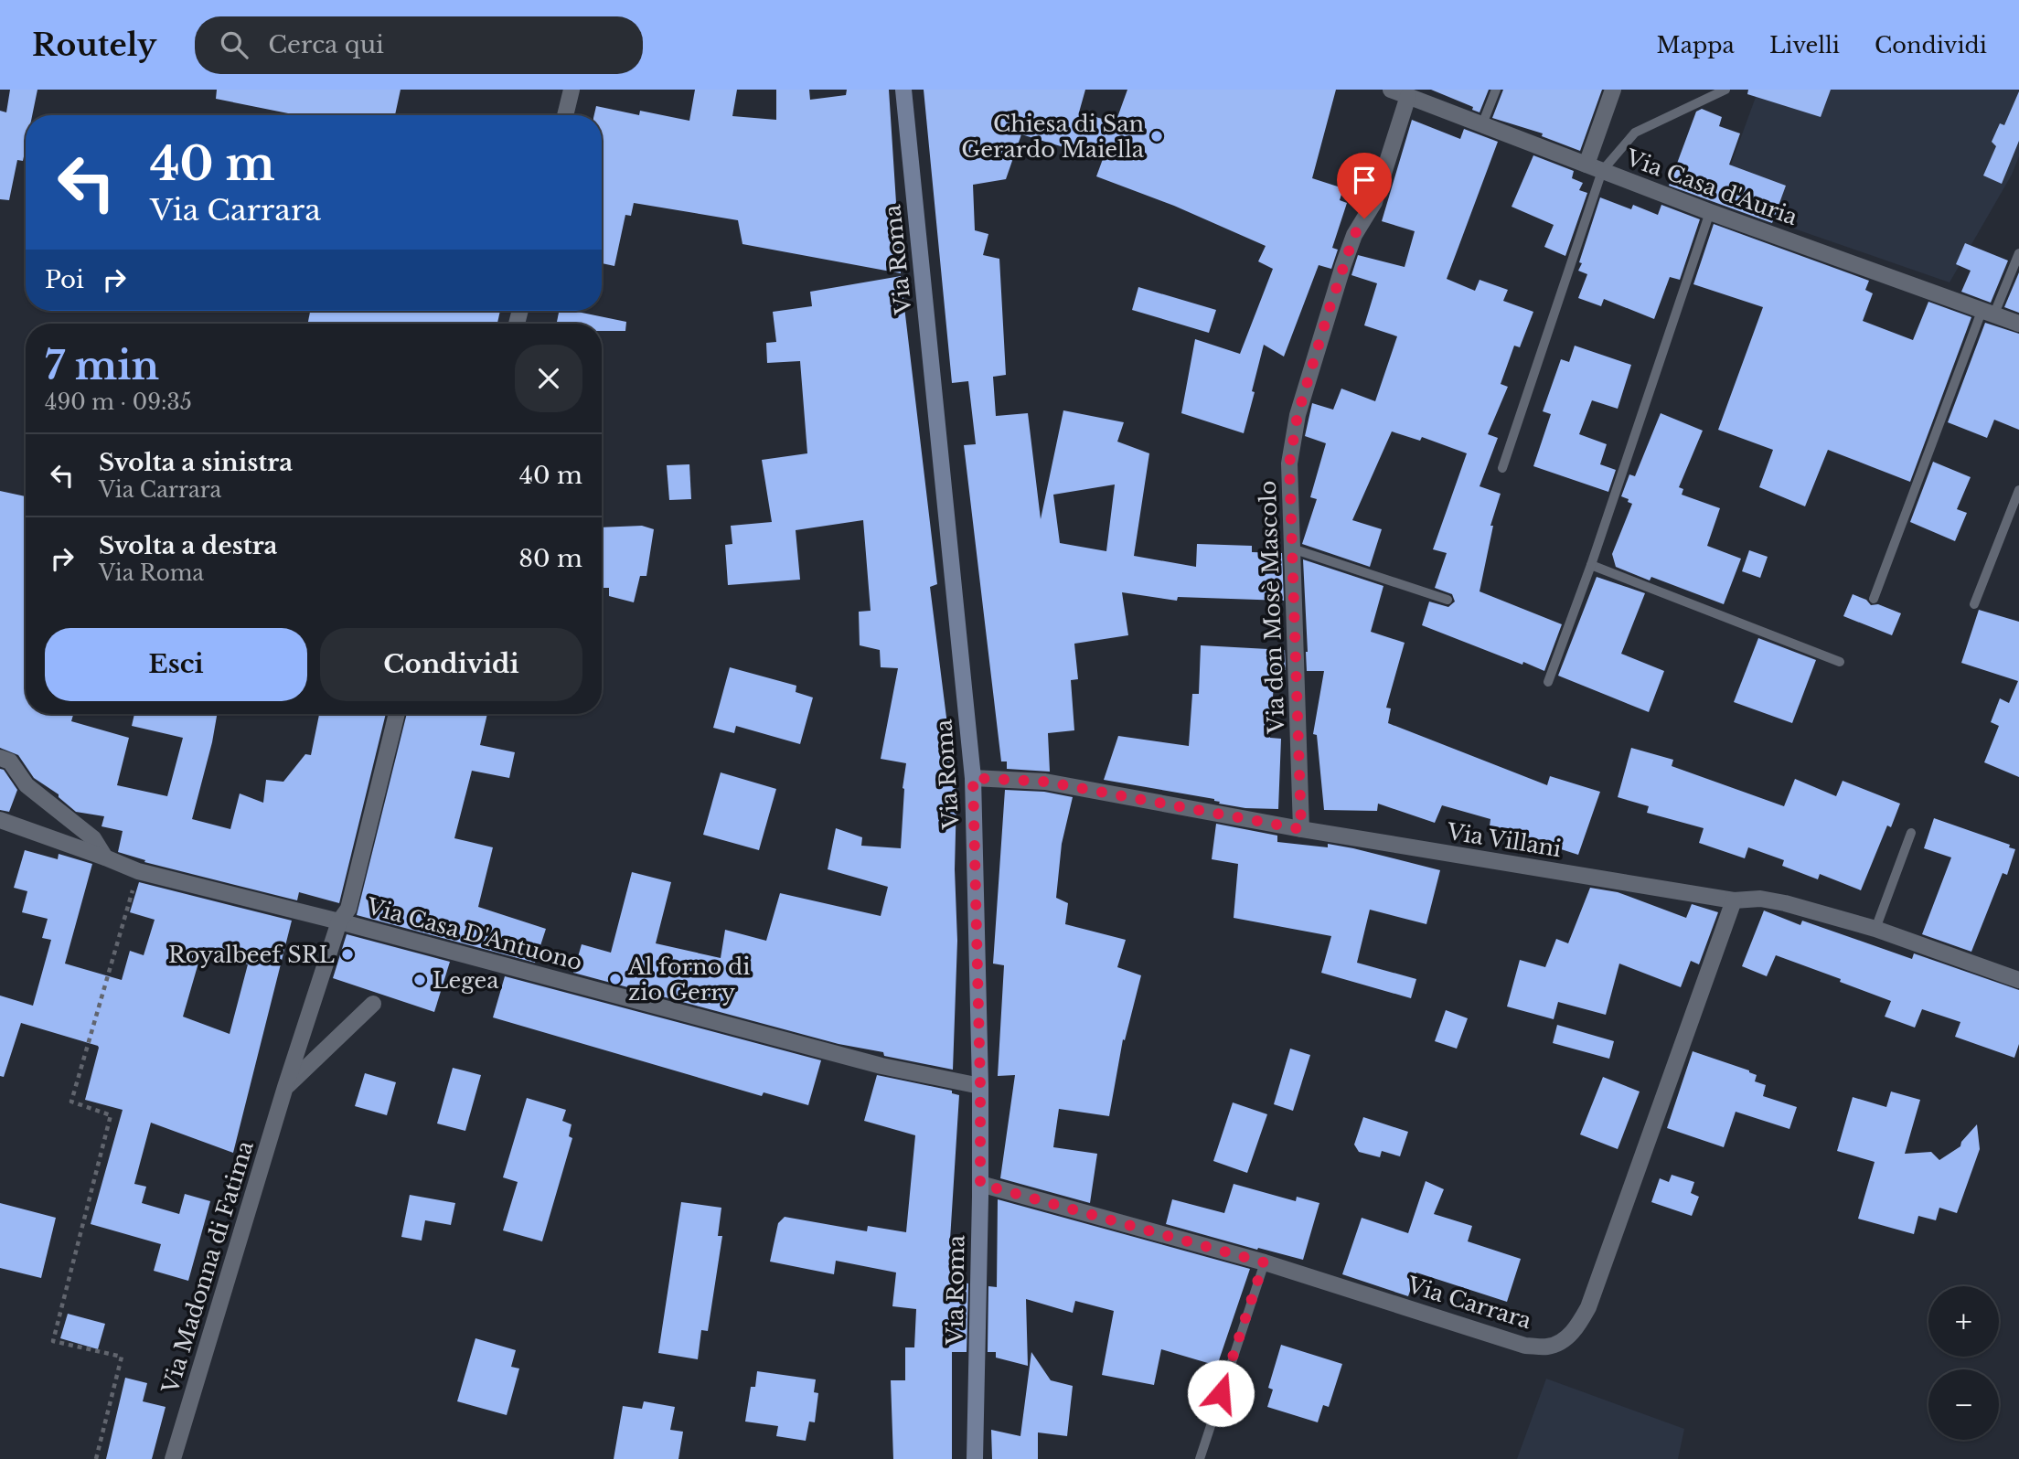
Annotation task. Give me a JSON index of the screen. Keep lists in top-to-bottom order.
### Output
{
  "streets": {
    "main road": ["Via Roma"],
    "street": [
      "Via Casa d'Auria",
      "Via don Mosè Mascolo",
      "Via Villani",
      "Via Casa D'Antuono",
      "Via Madonna di Fatima",
      "Via Carrara"
    ]
  },
  "crossings": [
    ["Via Casa d'Auria", "Via don Mosè Mascolo"],
    ["Via Roma", "Via Villani"],
    ["Via Roma", "Via Casa D'Antuono"],
    ["Via Roma", "Via Carrara"],
    ["Via don Mosè Mascolo", "Via Villani"],
    ["Via Villani", "Via Carrara"],
    ["Via Casa D'Antuono", "Via Madonna di Fatima"]
  ],
  "places": [
    "Chiesa di San Gerardo Maiella",
    "Royalbeef SRL",
    "Al forno di zio Gerry",
    "Legea"
  ],
  "page": {
    "header": "Routely",
    "search": "Cerca qui",
    "nav": ["Mappa", "Livelli", "Condividi"],
    "turn": ["40 m", "Via Carrara"],
    "then": "Poi",
    "heading": ["7 min", "490 m · 09:35"],
    "list": [
      {
        "name": "Svolta a sinistra",
        "note": "Via Carrara",
        "value": "40 m"
      },
      {
        "name": "Svolta a destra",
        "note": "Via Roma",
        "value": "80 m"
      }
    ],
    "buttons": ["Esci", "Condividi"],
    "map_buttons": ["+", "−"]
  }
}
